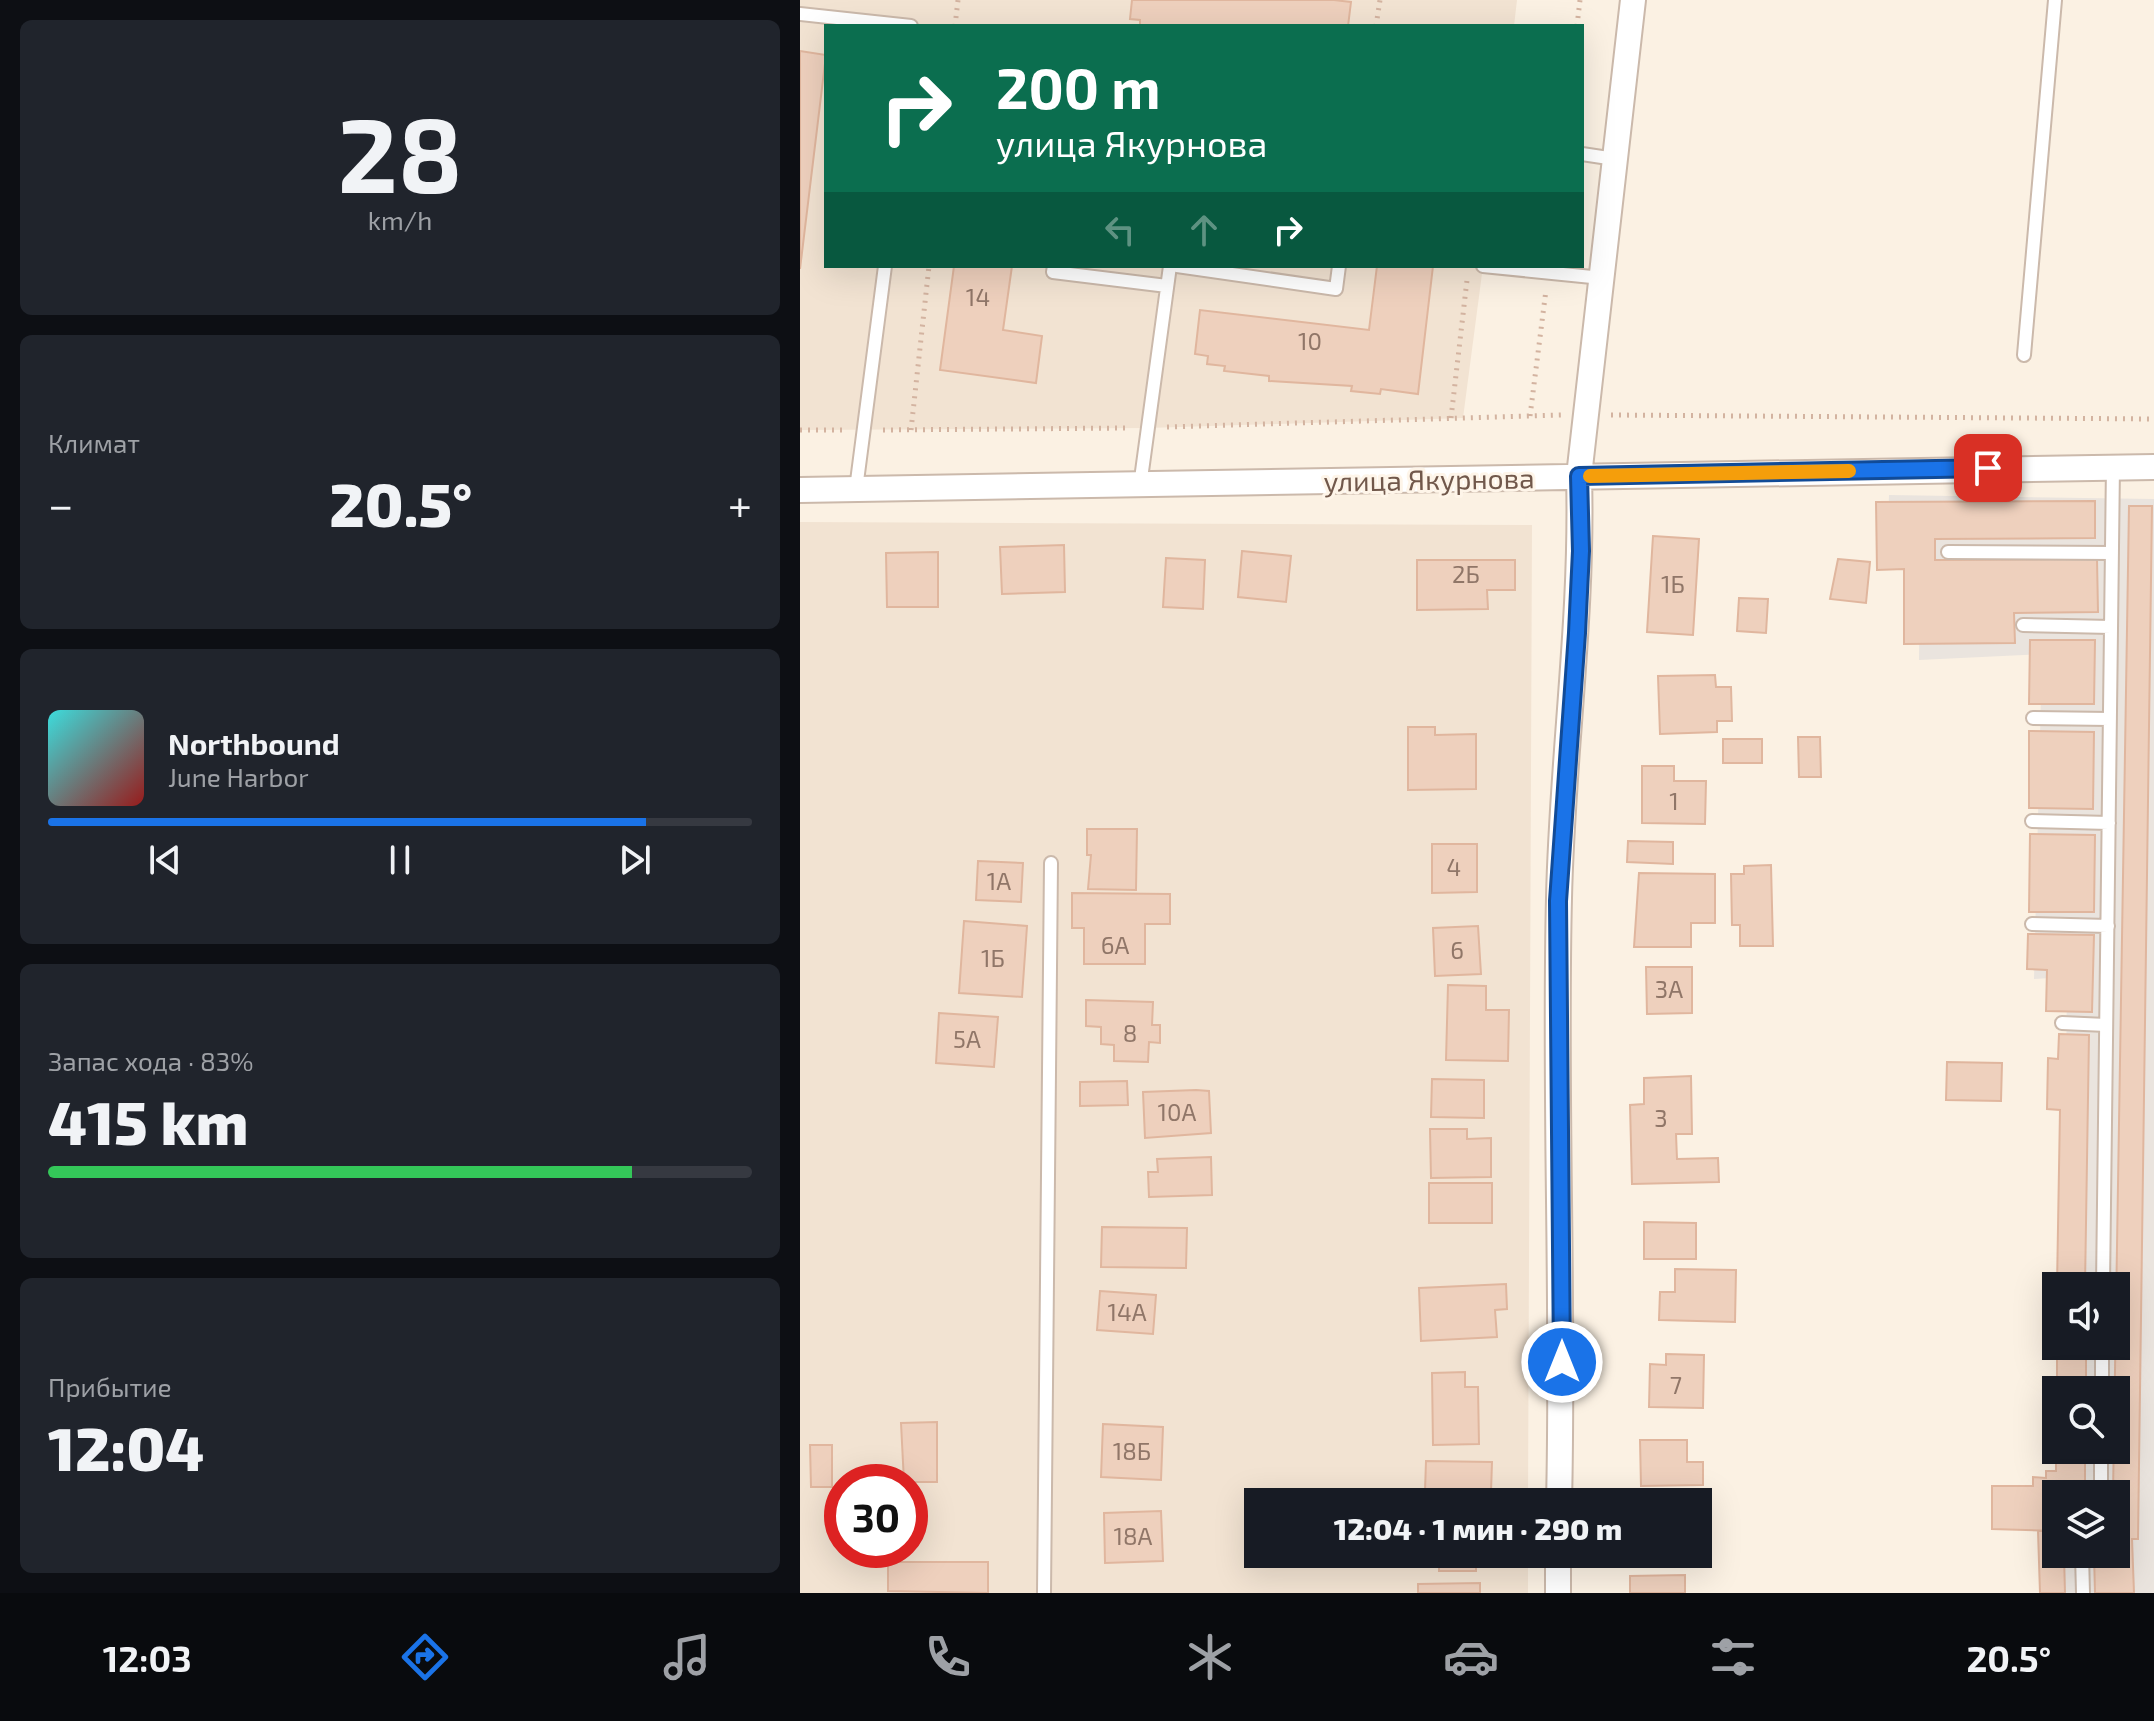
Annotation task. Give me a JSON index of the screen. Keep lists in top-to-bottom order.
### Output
{
  "streets": {
    "street": ["улица Якурнова"]
  },
  "house_numbers": [
    "14",
    "10",
    "2Б",
    "1Б",
    "1",
    "4",
    "1А",
    "6А",
    "6",
    "1Б",
    "3А",
    "8",
    "5А",
    "10А",
    "3",
    "14А",
    "7",
    "18Б",
    "18А"
  ],
  "page": {
    "tile": [
      ["28", "km/h"],
      "Климат",
      ["Запас хода · 83%", "415 km"],
      ["Прибытие", "12:04"]
    ],
    "turn": ["200 m", "улица Якурнова"],
    "heat": ["−", "20.5°", "+"],
    "song": ["Northbound", "June Harbor"],
    "limit": "30",
    "trip": "12:04 · 1 мин · 290 m",
    "tabs": ["12:03", "20.5°"]
  }
}
